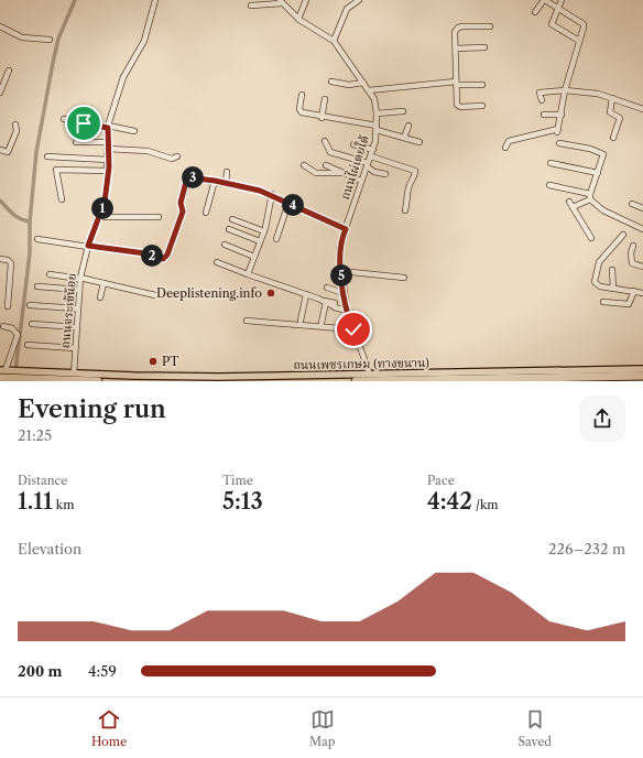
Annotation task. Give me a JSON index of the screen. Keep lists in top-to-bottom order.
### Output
{
  "streets": {
    "main road": ["ถนนเพชรเกษม (ทางขนาน)"],
    "street": ["ถนนไผ่เตยใต้", "ถนนจระเข้น้อย"]
  },
  "crossings": [
    ["ถนนไผ่เตยใต้", "ถนนเพชรเกษม (ทางขนาน)"],
    ["ถนนจระเข้น้อย", "ถนนเพชรเกษม (ทางขนาน)"]
  ],
  "places": ["Deeplistening.info", "PT"],
  "page": {
    "pins": [
      "3",
      "4",
      "1",
      "2",
      "5"
    ],
    "heading": ["Evening run", "21:25"],
    "stats": [
      ["Distance", "1.11 km"],
      ["Time", "5:13"],
      ["Pace", "4:42 /km"]
    ],
    "chart": ["Elevation", "226–232 m"],
    "list": [
      {
        "name": "200 m",
        "note": "4:59"
      }
    ],
    "tabs": ["Home", "Map", "Saved"]
  }
}
